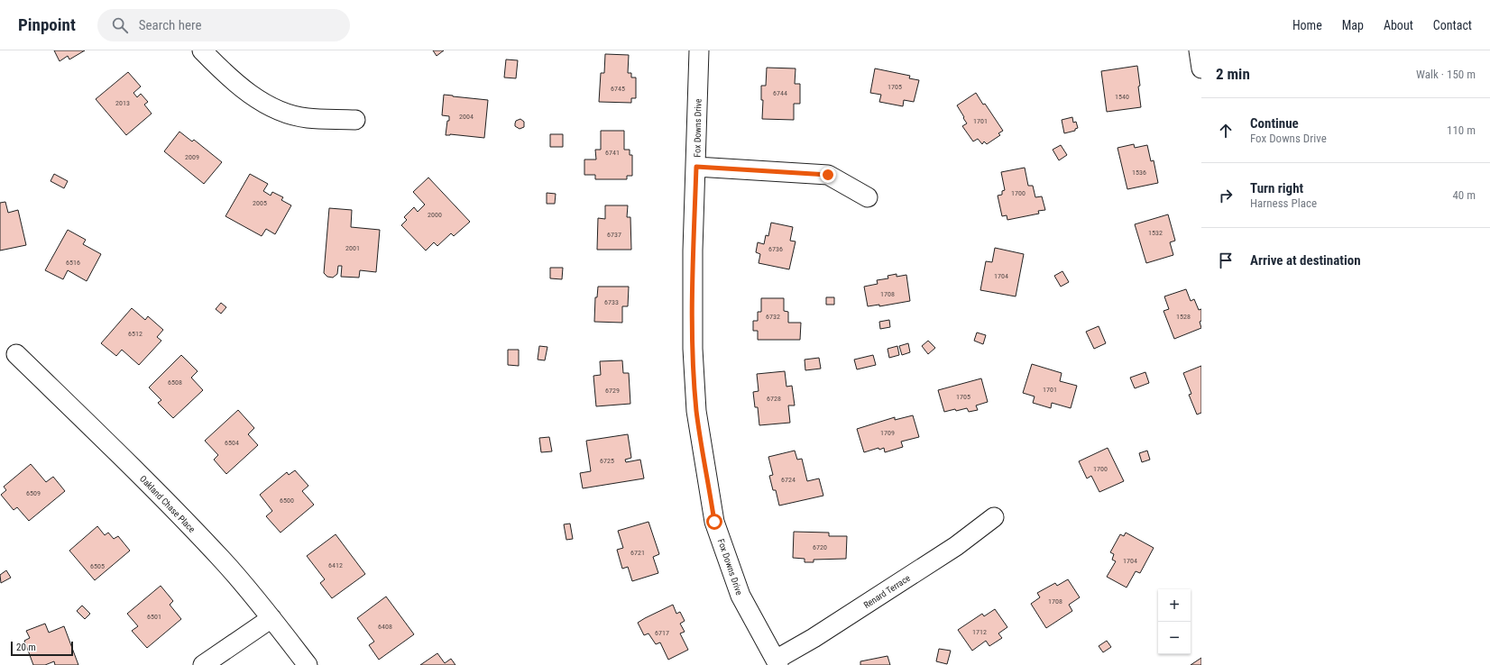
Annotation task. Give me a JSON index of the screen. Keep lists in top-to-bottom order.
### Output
{
  "streets": {
    "street": ["Fox Downs Drive", "Oakland Chase Place", "Renard Terrace"]
  },
  "crossings": [
    ["Fox Downs Drive", "Renard Terrace"]
  ],
  "house_numbers": [
    "1705",
    "6745",
    "6744",
    "1540",
    "2013",
    "2004",
    "1701",
    "6741",
    "2009",
    "1536",
    "1700",
    "2005",
    "2000",
    "1532",
    "6737",
    "2001",
    "6736",
    "6516",
    "1704",
    "1708",
    "6733",
    "6732",
    "1528",
    "6512",
    "6508",
    "1701",
    "6729",
    "1705",
    "6728",
    "1709",
    "6504",
    "6725",
    "1700",
    "6724",
    "6509",
    "6500",
    "6720",
    "6721",
    "1704",
    "6412",
    "6505",
    "1708",
    "6501",
    "6408",
    "1712",
    "6717"
  ],
  "scale_bar": "20 m",
  "page": {
    "header": "Pinpoint",
    "search": "Search here",
    "nav": [
      "Home",
      "Map",
      "About",
      "Contact"
    ],
    "heading": ["2 min", "Walk · 150 m"],
    "list": [
      ["Continue", "Fox Downs Drive", "110 m"],
      ["Turn right", "Harness Place", "40 m"],
      "Arrive at destination"
    ],
    "map_buttons": ["+", "−"],
    "scale": "20 m"
  }
}
